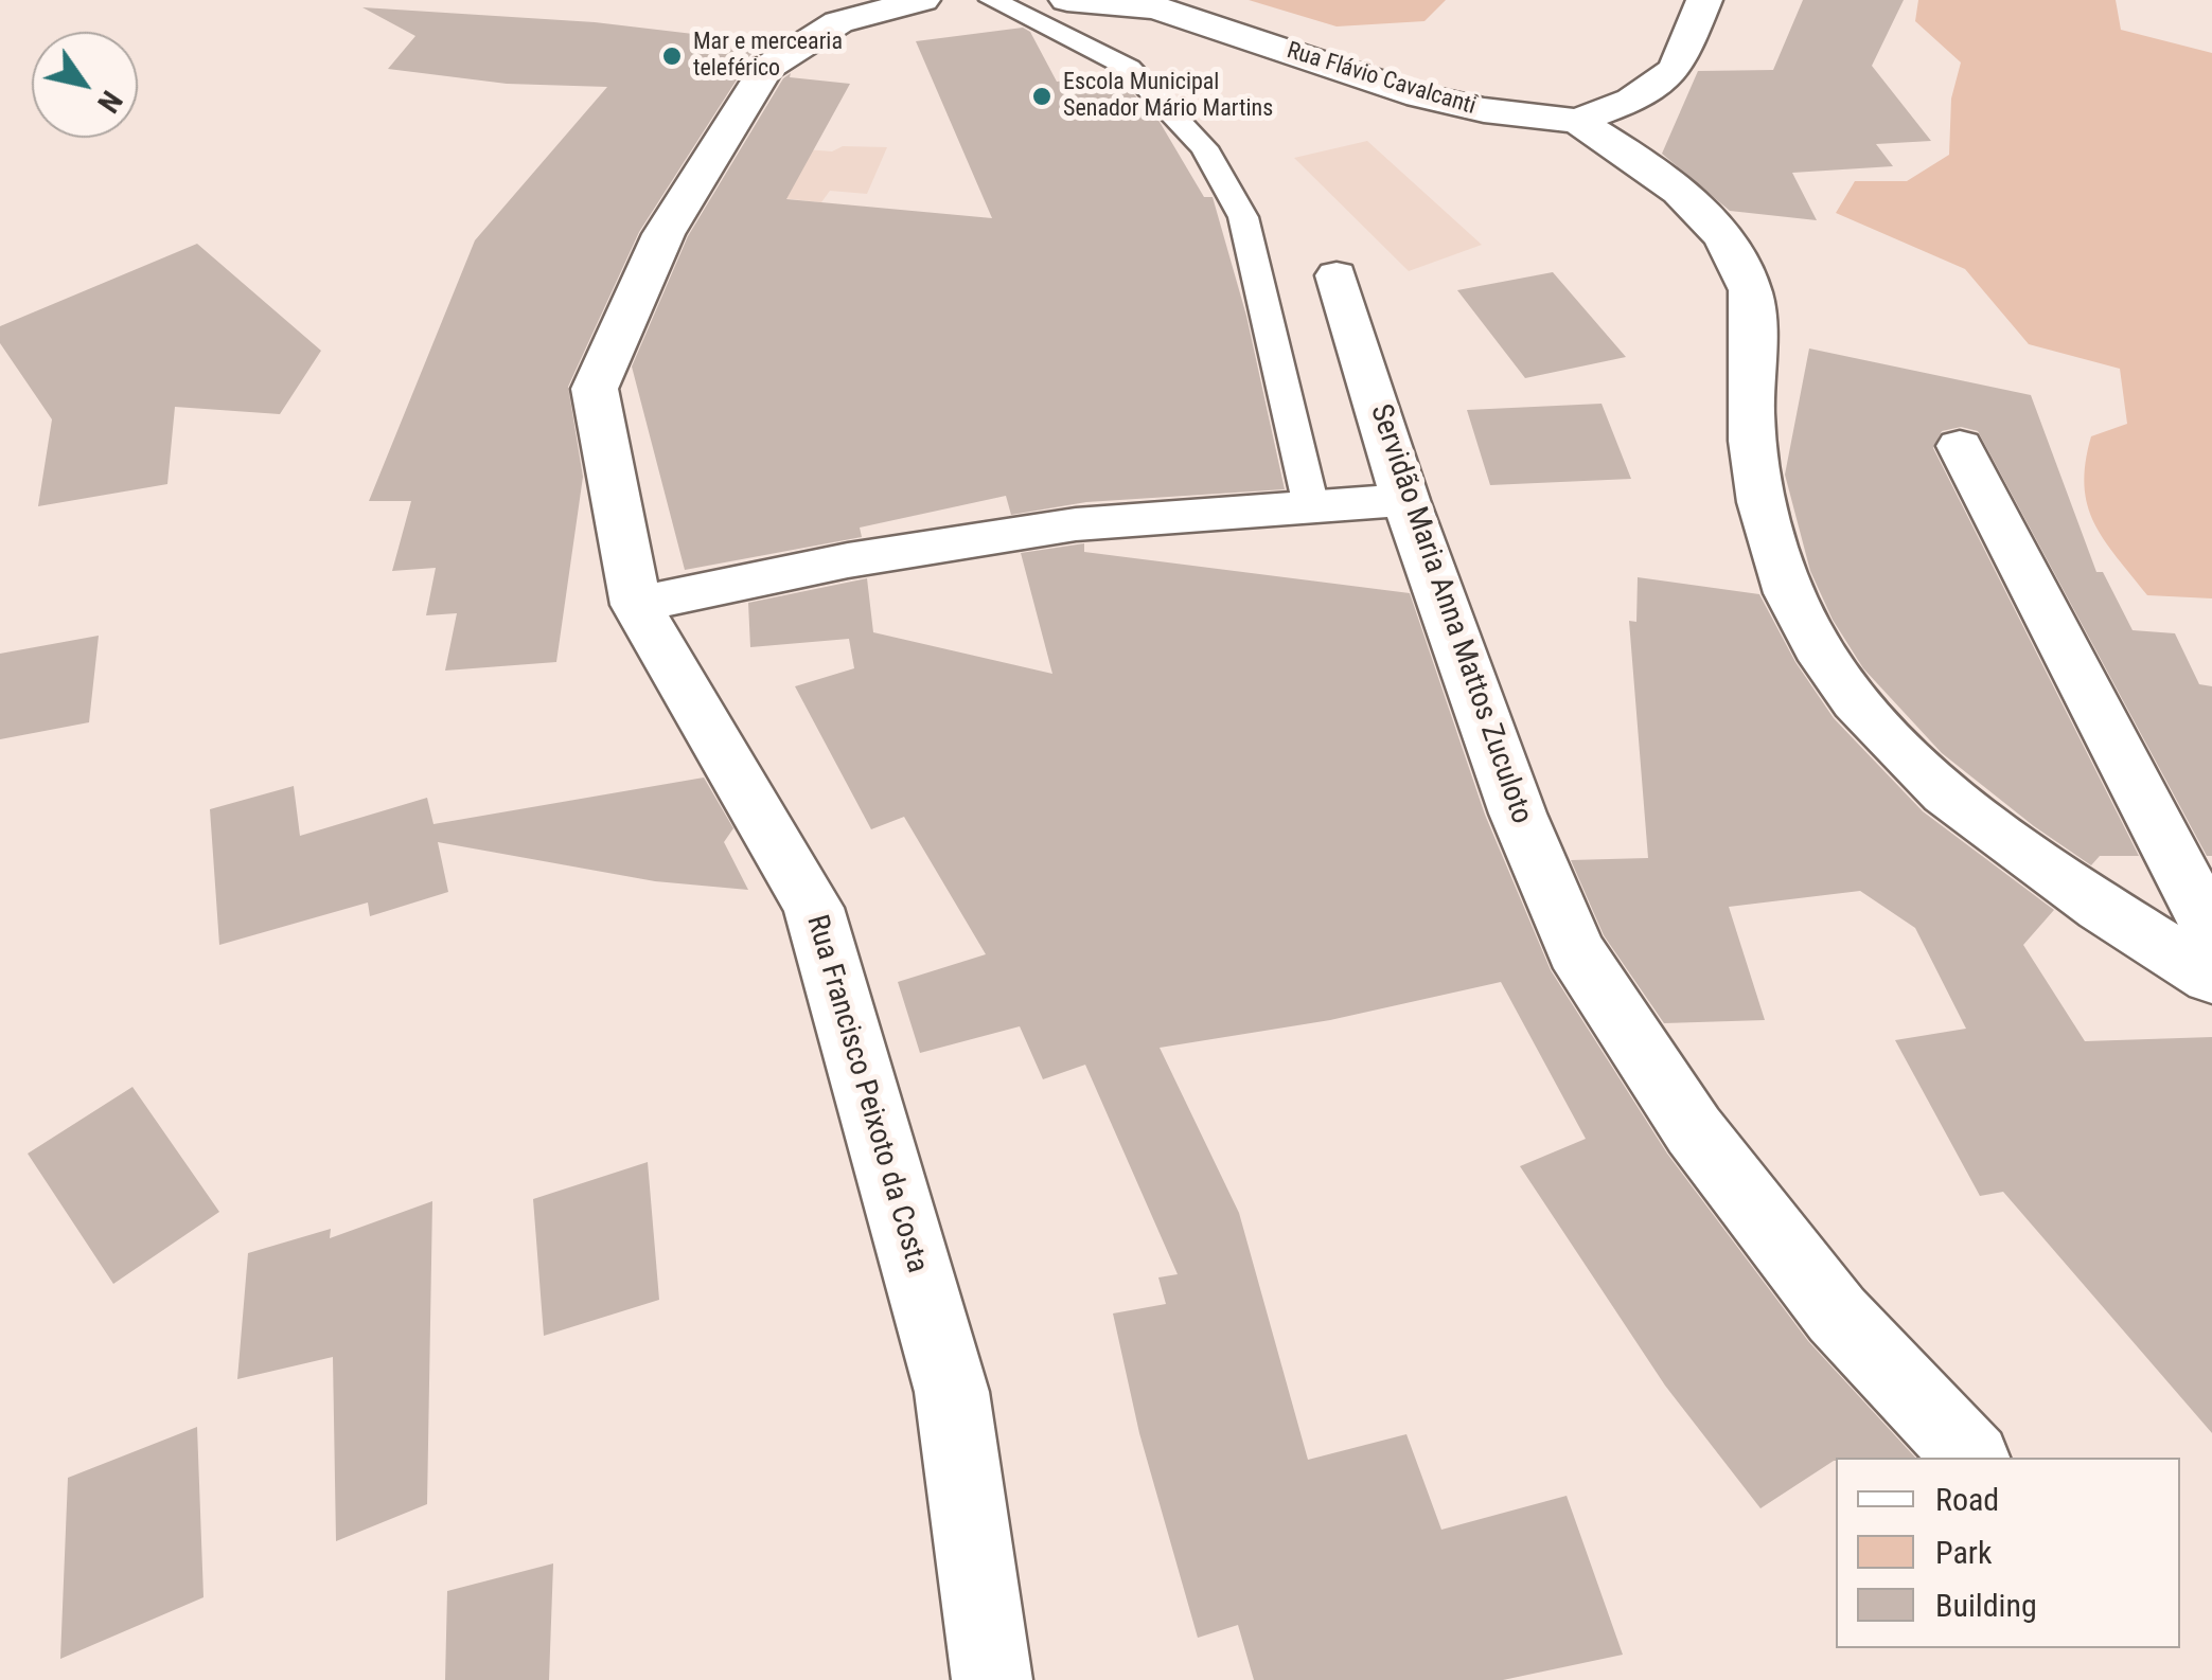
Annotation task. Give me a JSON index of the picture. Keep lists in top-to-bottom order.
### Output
{
  "streets": {
    "street": ["Rua Flávio Cavalcanti", "Servidão Maria Anna Mattos Zuculoto", "Rua Francisco Peixoto da Costa"]
  },
  "places": ["Mar e mercearia teleférico", "Escola Municipal Senador Mário Martins"],
  "legend": ["Road", "Park", "Building"],
  "north": "bottom right"
}
